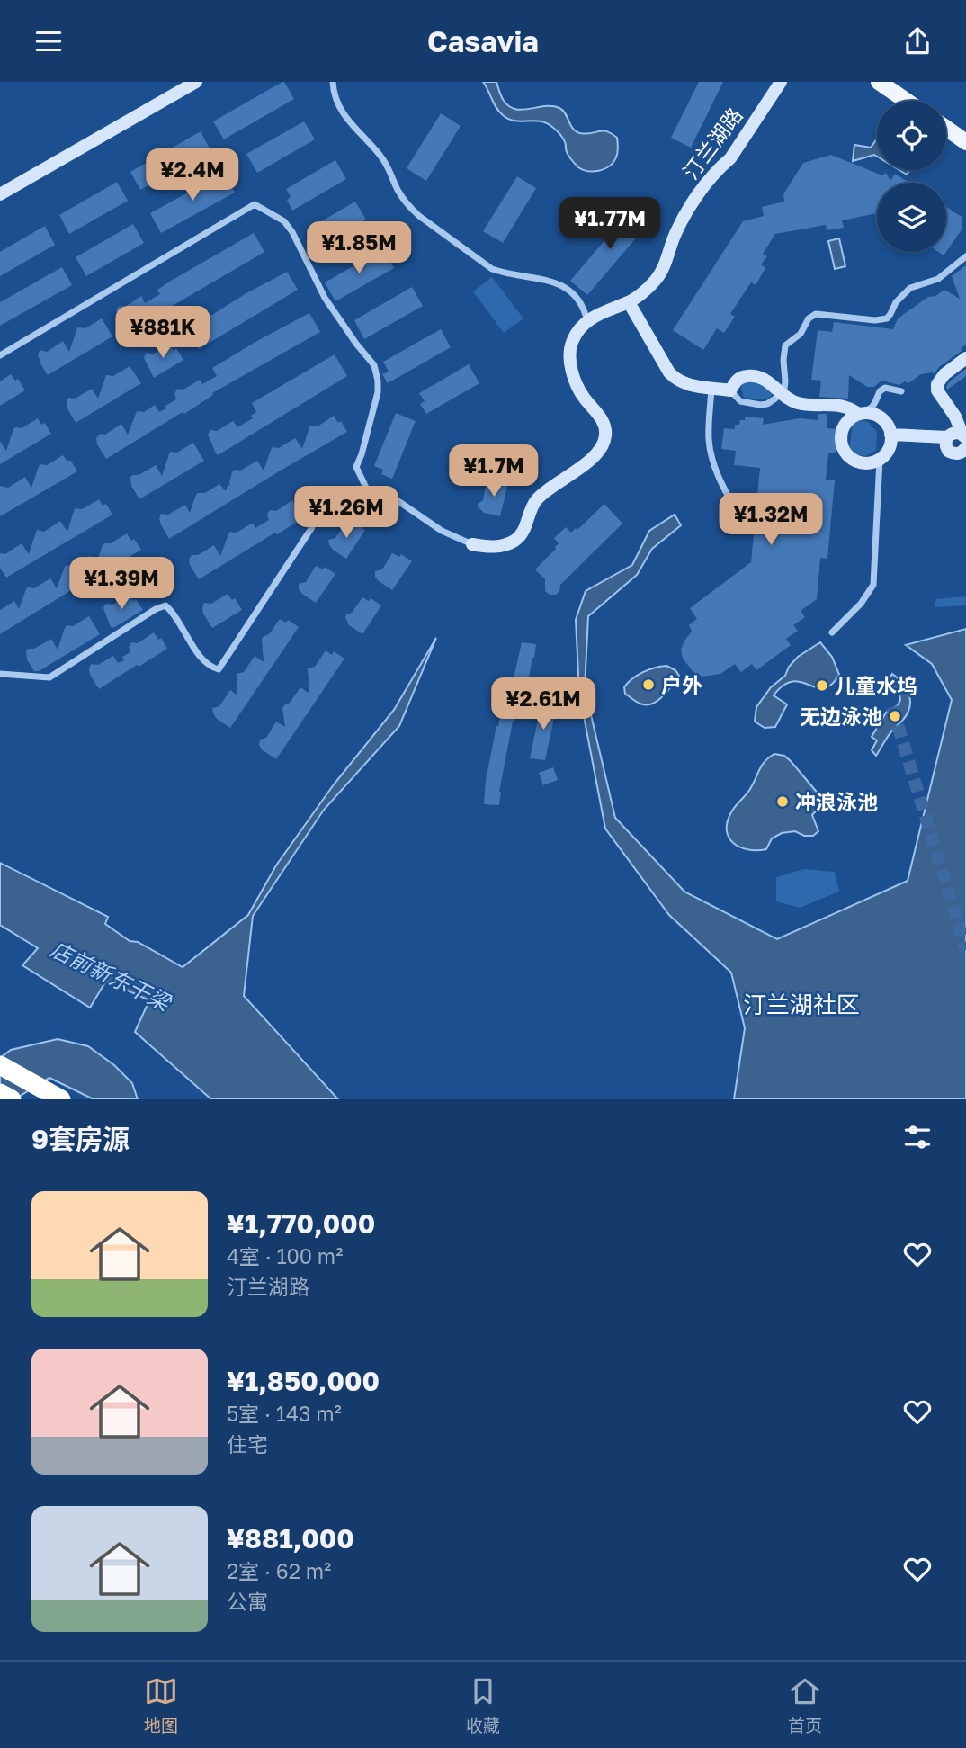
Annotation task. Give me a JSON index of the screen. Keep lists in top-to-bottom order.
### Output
{
  "streets": {
    "street": ["汀兰湖路"]
  },
  "districts": ["汀兰湖社区"],
  "water": ["店前新东干梁"],
  "places": [
    "户外",
    "儿童水坞",
    "无边泳池",
    "冲浪泳池"
  ],
  "page": {
    "header": "Casavia",
    "price": [
      "¥2.4M",
      "¥1.77M",
      "¥1.85M",
      "¥881K",
      "¥1.7M",
      "¥1.26M",
      "¥1.32M",
      "¥1.39M",
      "¥2.61M"
    ],
    "heading": "9套房源",
    "list": [
      {
        "name": "¥1,770,000",
        "note": "4室 · 100 m² · 汀兰湖路"
      },
      {
        "name": "¥1,850,000",
        "note": "5室 · 143 m² · 住宅"
      },
      {
        "name": "¥881,000",
        "note": "2室 · 62 m² · 公寓"
      }
    ],
    "tabs": ["地图", "收藏", "首页"]
  }
}
